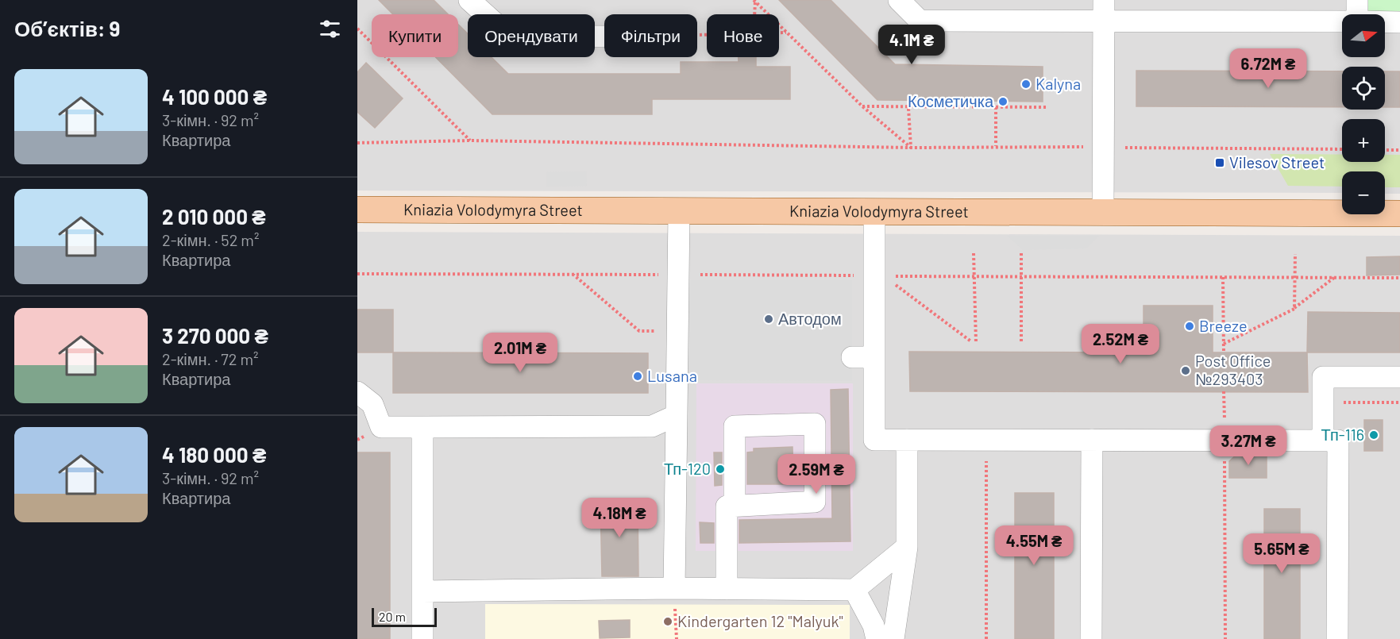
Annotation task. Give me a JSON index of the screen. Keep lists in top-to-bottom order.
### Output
{
  "streets": {
    "main road": ["Kniazia Volodymyra Street"]
  },
  "places": {
    "other": [
      "Kalyna",
      "Косметичка",
      "Автодом",
      "Breeze",
      "Post Office №293403",
      "Lusana",
      "Тп-116",
      "Тп-120",
      "Kindergarten 12 \"Malyuk\""
    ],
    "transit": ["Vilesov Street"]
  },
  "scale_bar": "20 m",
  "north": "right",
  "page": {
    "heading": "Об’єктів: 9",
    "map_buttons": ["+", "−"],
    "chip": [
      "Купити",
      "Орендувати",
      "Фільтри",
      "Нове"
    ],
    "price": [
      "4.1M ₴",
      "6.72M ₴",
      "2.52M ₴",
      "2.01M ₴",
      "3.27M ₴",
      "2.59M ₴",
      "4.18M ₴",
      "4.55M ₴",
      "5.65M ₴"
    ],
    "list": [
      {
        "name": "4 100 000 ₴",
        "note": "3-кімн. · 92 m² · Квартира"
      },
      {
        "name": "2 010 000 ₴",
        "note": "2-кімн. · 52 m² · Квартира"
      },
      {
        "name": "3 270 000 ₴",
        "note": "2-кімн. · 72 m² · Квартира"
      },
      {
        "name": "4 180 000 ₴",
        "note": "3-кімн. · 92 m² · Квартира"
      }
    ],
    "scale": "20 m"
  }
}
